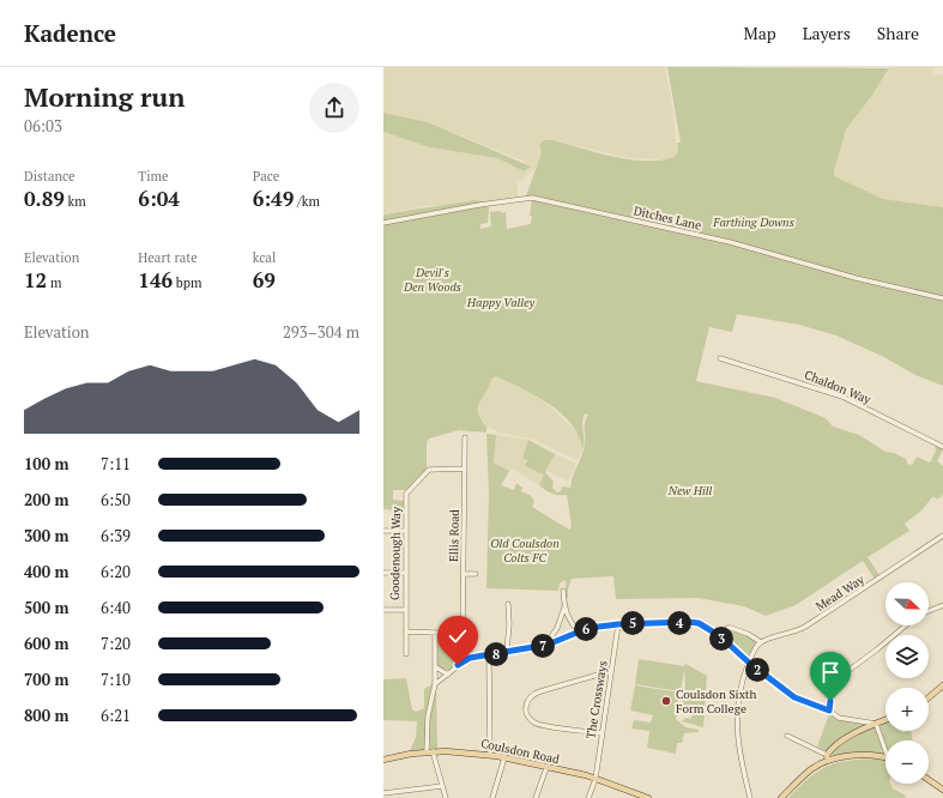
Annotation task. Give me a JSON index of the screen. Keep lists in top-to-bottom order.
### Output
{
  "streets": {
    "main road": ["Coulsdon Road"],
    "street": [
      "Ditches Lane",
      "Chaldon Way",
      "Ellis Road",
      "Goodenough Way",
      "Mead Way",
      "The Crossways"
    ]
  },
  "crossings": [
    ["Ellis Road", "Goodenough Way"],
    ["The Crossways", "Coulsdon Road"]
  ],
  "parks": [
    "Farthing Downs",
    "Devil's Den Woods",
    "Happy Valley",
    "New Hill",
    "Old Coulsdon Colts FC"
  ],
  "places": ["Coulsdon Sixth Form College"],
  "north": "right",
  "page": {
    "header": "Kadence",
    "nav": ["Map", "Layers", "Share"],
    "heading": ["Morning run", "06:03"],
    "stats": [
      ["Distance", "0.89 km"],
      ["Time", "6:04"],
      ["Pace", "6:49 /km"],
      ["Elevation", "12 m"],
      ["Heart rate", "146 bpm"],
      ["kcal", "69"]
    ],
    "chart": ["Elevation", "293–304 m"],
    "list": [
      {
        "name": "100 m",
        "note": "7:11"
      },
      {
        "name": "200 m",
        "note": "6:50"
      },
      {
        "name": "300 m",
        "note": "6:39"
      },
      {
        "name": "400 m",
        "note": "6:20"
      },
      {
        "name": "500 m",
        "note": "6:40"
      },
      {
        "name": "600 m",
        "note": "7:20"
      },
      {
        "name": "700 m",
        "note": "7:10"
      },
      {
        "name": "800 m",
        "note": "6:21"
      }
    ],
    "map_buttons": ["+", "−"],
    "pins": [
      "4",
      "5",
      "6",
      "3",
      "7",
      "8",
      "2"
    ]
  }
}
